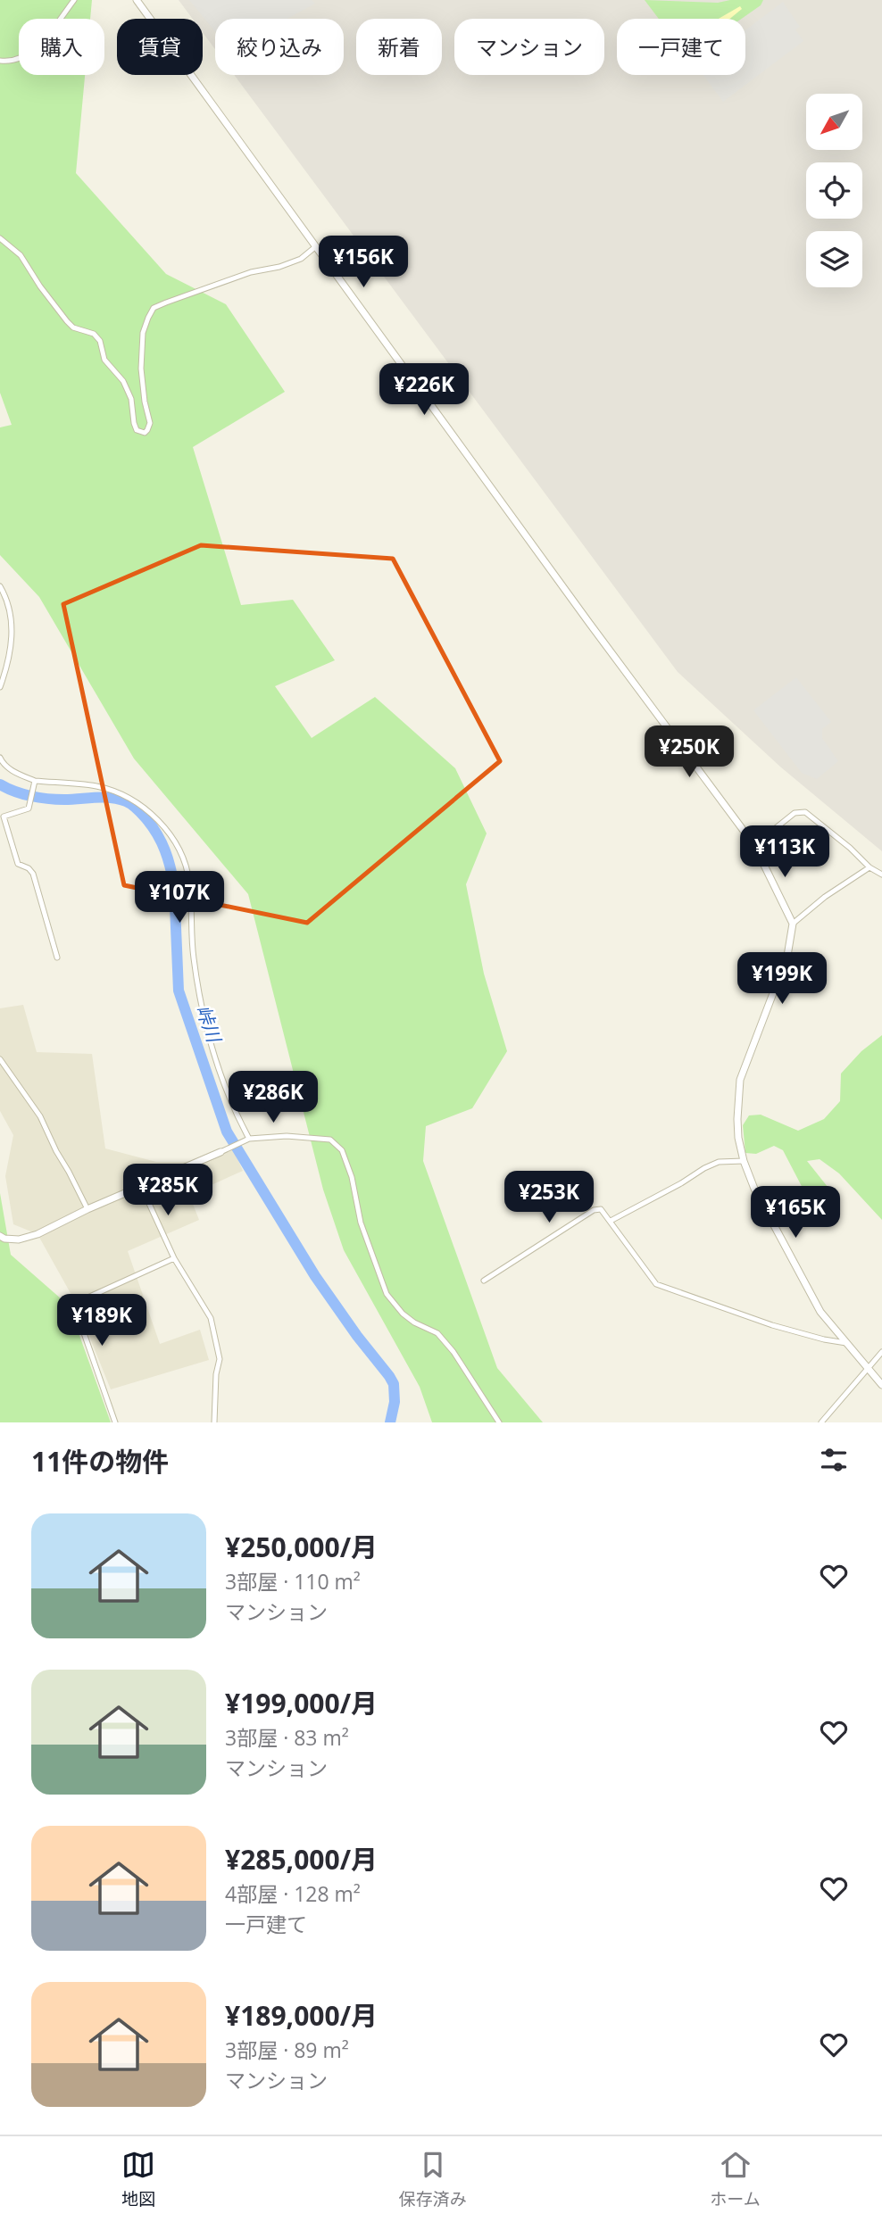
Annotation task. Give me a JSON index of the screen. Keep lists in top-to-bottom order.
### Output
{
  "water": ["峠川"],
  "north": "bottom left",
  "page": {
    "chip": [
      "購入",
      "賃貸",
      "絞り込み",
      "新着",
      "マンション",
      "一戸建て"
    ],
    "price": [
      "¥156K",
      "¥226K",
      "¥250K",
      "¥113K",
      "¥107K",
      "¥199K",
      "¥286K",
      "¥285K",
      "¥253K",
      "¥165K",
      "¥189K"
    ],
    "heading": "11件の物件",
    "list": [
      {
        "name": "¥250,000/月",
        "note": "3部屋 · 110 m² · マンション"
      },
      {
        "name": "¥199,000/月",
        "note": "3部屋 · 83 m² · マンション"
      },
      {
        "name": "¥285,000/月",
        "note": "4部屋 · 128 m² · 一戸建て"
      },
      {
        "name": "¥189,000/月",
        "note": "3部屋 · 89 m² · マンション"
      }
    ],
    "tabs": ["地図", "保存済み", "ホーム"]
  }
}
